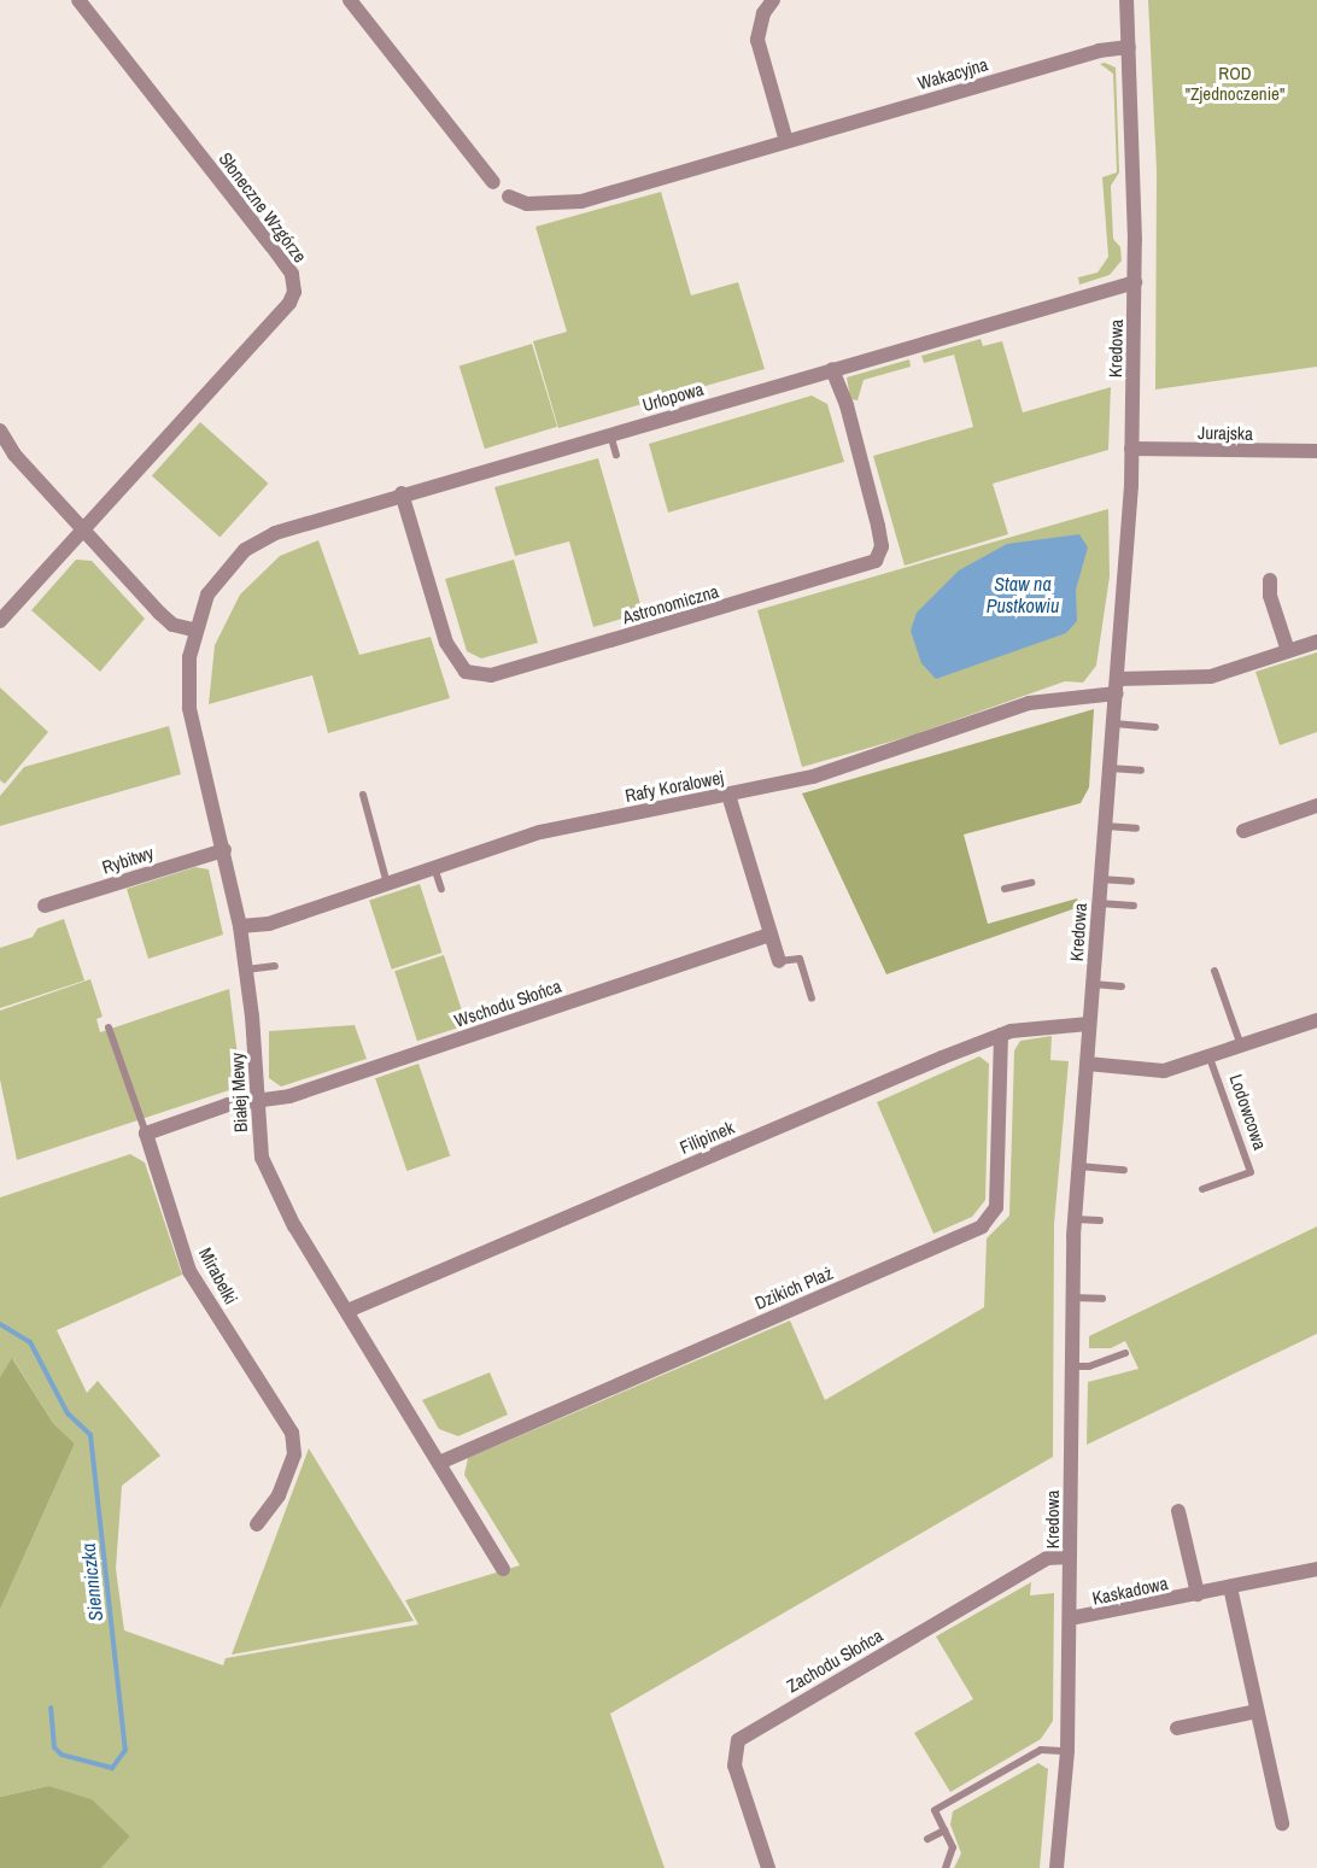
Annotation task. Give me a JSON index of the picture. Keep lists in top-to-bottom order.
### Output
{
  "streets": {
    "street": [
      "Wakacyjna",
      "Słoneczne Wzgórze",
      "Kredowa",
      "Urlopowa",
      "Jurajska",
      "Astronomiczna",
      "Rafy Koralowej",
      "Rybitwy",
      "Wschodu Słońca",
      "Białej Mewy",
      "Lodowcowa",
      "Filipinek",
      "Mirabelki",
      "Dzikich Plaż",
      "Kaskadowa",
      "Zachodu Słońca"
    ]
  },
  "crossings": [
    ["Wakacyjna", "Kredowa"],
    ["Kredowa", "Urlopowa"],
    ["Kredowa", "Jurajska"],
    ["Kredowa", "Rafy Koralowej"],
    ["Kredowa", "Lodowcowa"],
    ["Kredowa", "Filipinek"],
    ["Kredowa", "Kaskadowa"],
    ["Kredowa", "Zachodu Słońca"],
    ["Urlopowa", "Astronomiczna"],
    ["Urlopowa", "Białej Mewy"],
    ["Rafy Koralowej", "Białej Mewy"],
    ["Rybitwy", "Białej Mewy"],
    ["Wschodu Słońca", "Białej Mewy"],
    ["Wschodu Słońca", "Mirabelki"],
    ["Białej Mewy", "Filipinek"],
    ["Białej Mewy", "Dzikich Plaż"],
    ["Filipinek", "Dzikich Plaż"]
  ],
  "water": ["Staw na Pustkowiu", "Sienniczka"],
  "parks": ["ROD \"Zjednoczenie\""]
}
